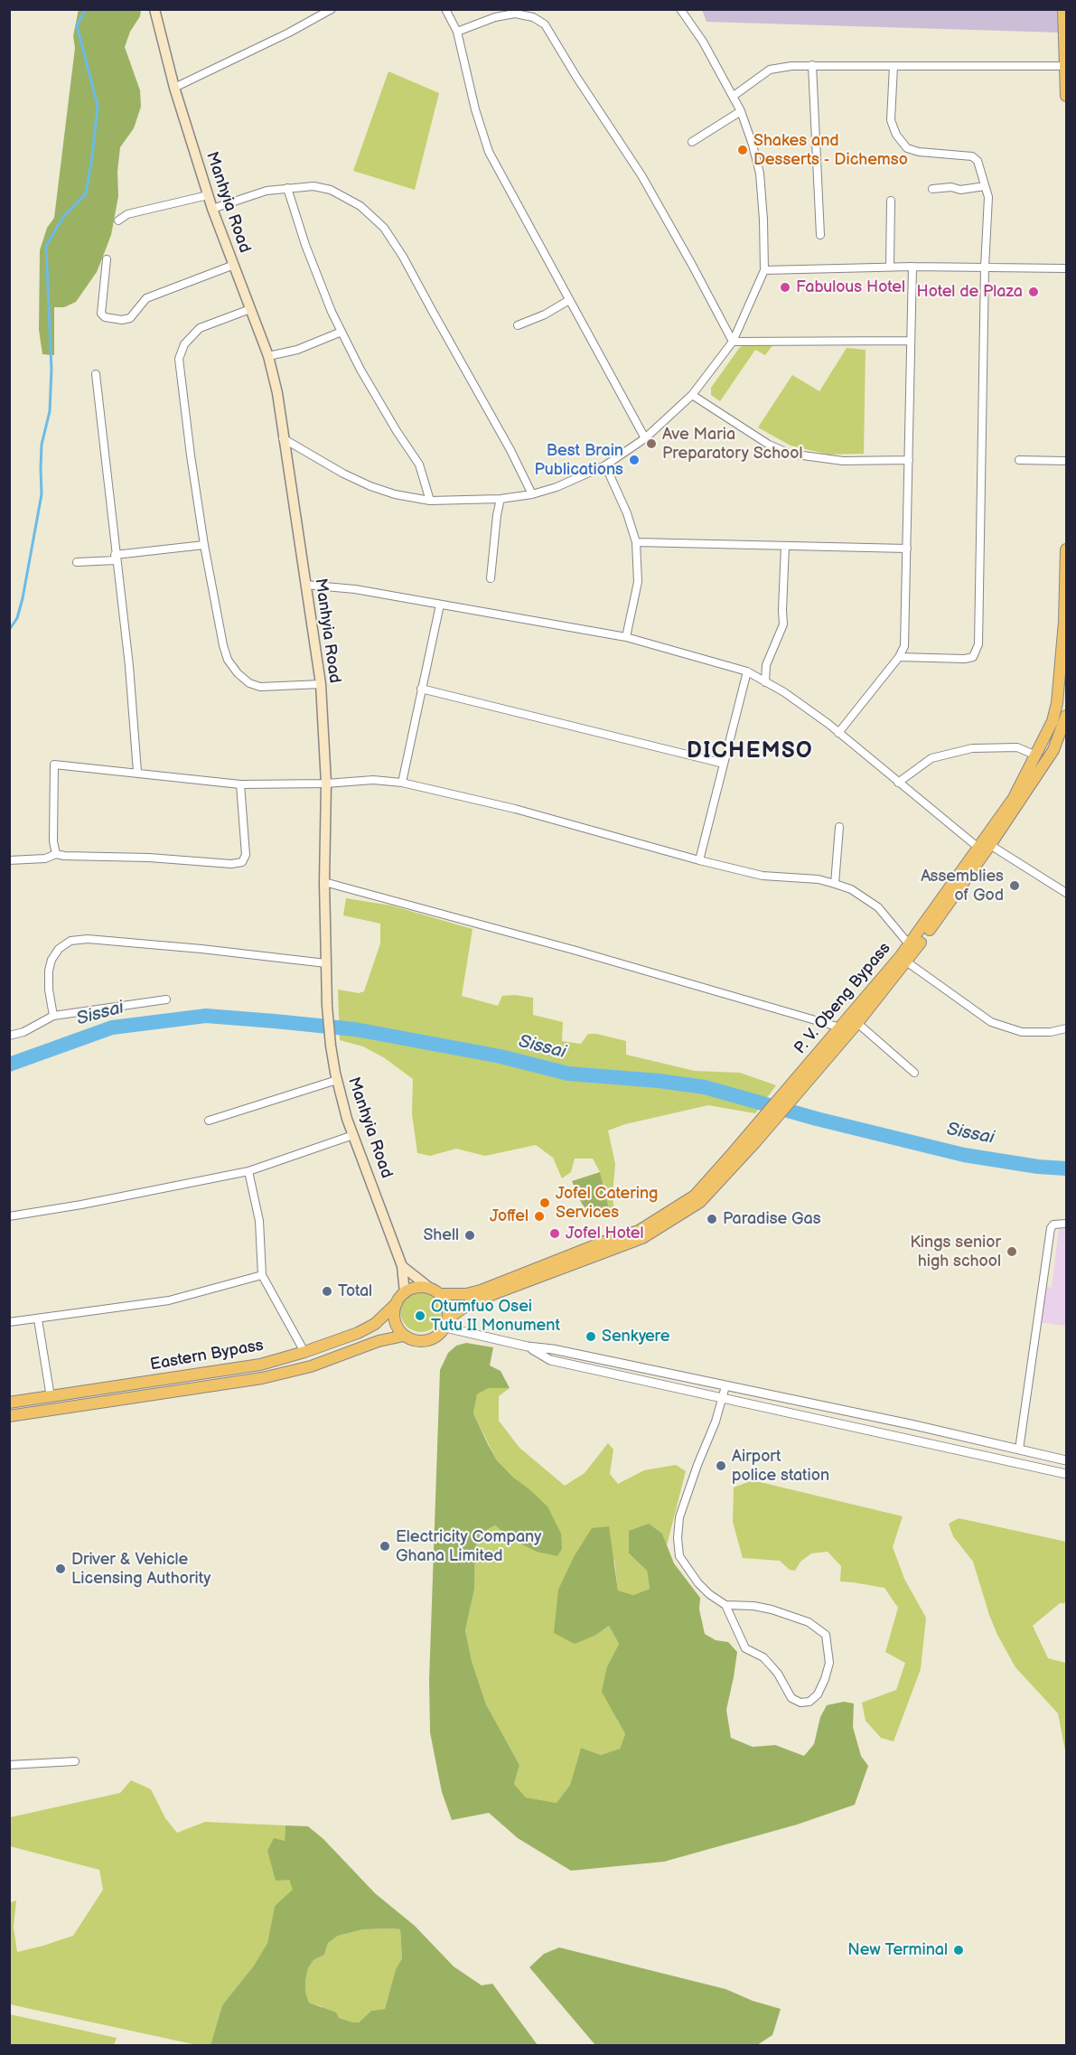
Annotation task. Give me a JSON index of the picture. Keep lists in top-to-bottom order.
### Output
{
  "streets": {
    "highway": ["P. V. Obeng Bypass", "Eastern Bypass"],
    "main road": ["Manhyia Road"]
  },
  "crossings": [
    ["Manhyia Road", "P. V. Obeng Bypass"],
    ["Manhyia Road", "Eastern Bypass"],
    ["P. V. Obeng Bypass", "Eastern Bypass"]
  ],
  "districts": ["DICHEMSO"],
  "water": ["Sissai"],
  "places": [
    "Shakes and Desserts - Dichemso",
    "Fabulous Hotel",
    "Hotel de Plaza",
    "Ave Maria Preparatory School",
    "Best Brain Publications",
    "Assemblies of God",
    "Jofel Catering Services",
    "Joffel",
    "Paradise Gas",
    "Jofel Hotel",
    "Shell",
    "Kings senior high school",
    "Total",
    "Otumfuo Osei Tutu II Monument",
    "Senkyere",
    "Airport police station",
    "Electricity Company Ghana Limited",
    "Driver & Vehicle Licensing Authority",
    "New Terminal"
  ]
}
